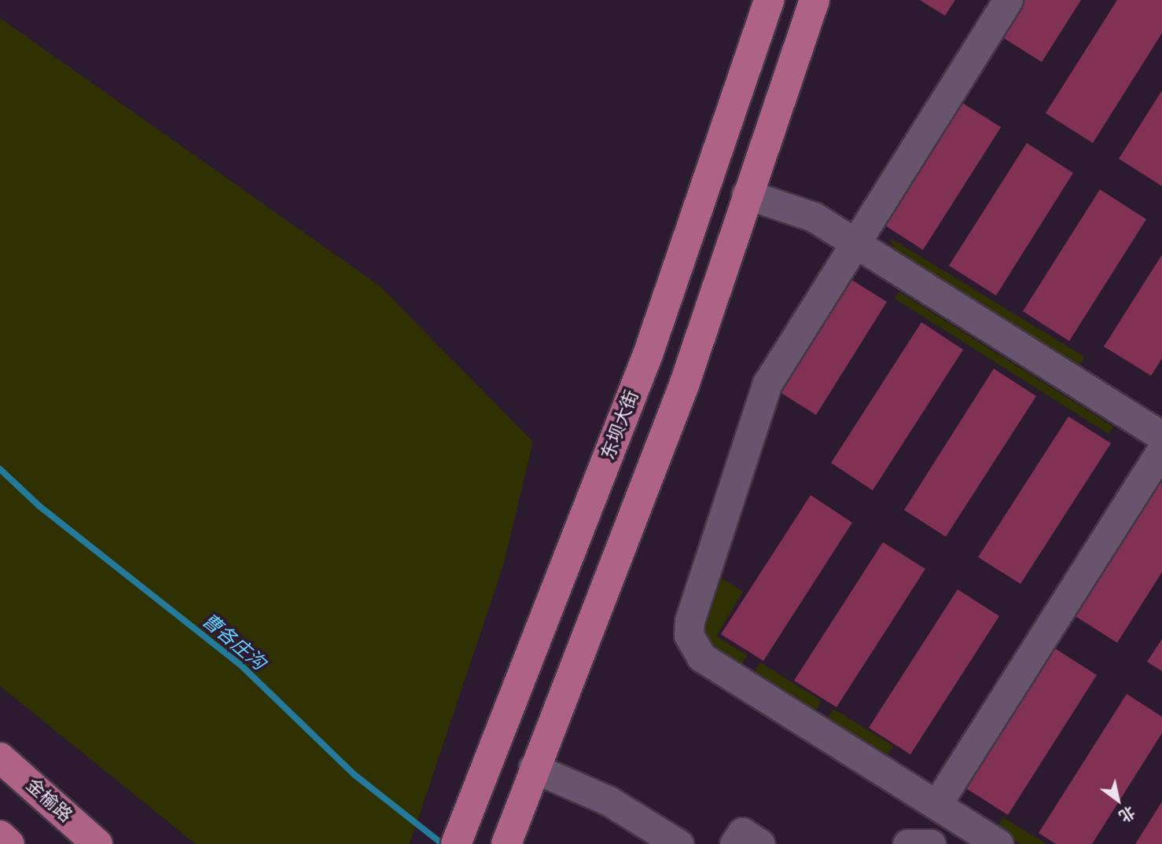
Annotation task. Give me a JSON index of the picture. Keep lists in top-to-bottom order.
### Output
{
  "streets": {
    "main road": ["东坝大街", "金榆路"]
  },
  "water": ["曹各庄沟"],
  "north": "bottom right"
}
